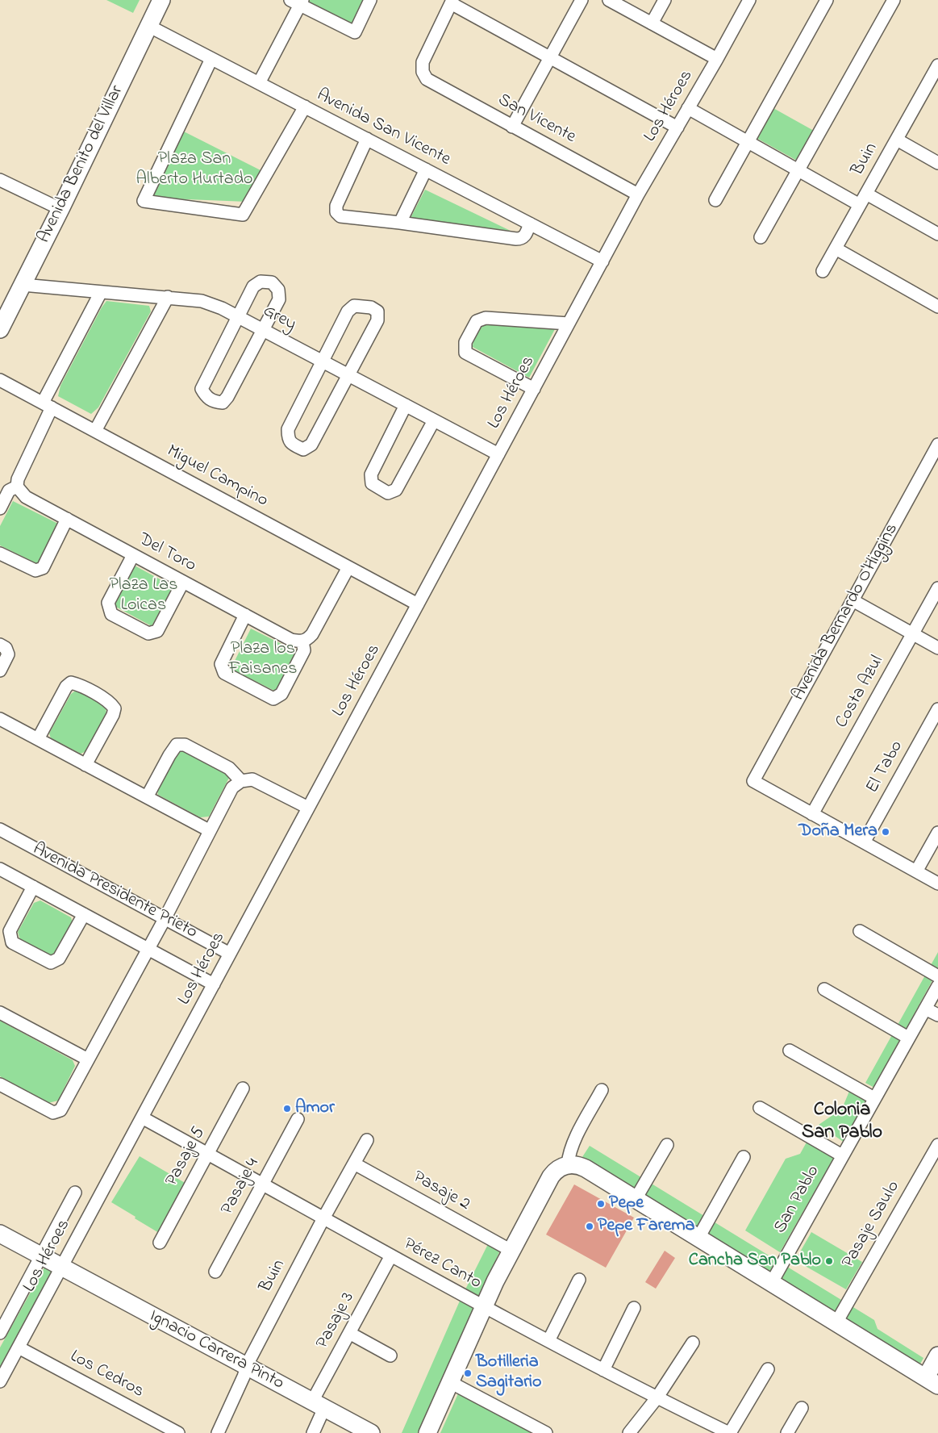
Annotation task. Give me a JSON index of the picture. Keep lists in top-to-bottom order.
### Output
{
  "streets": {
    "street": [
      "Los Héroes",
      "San Vicente",
      "Avenida San Vicente",
      "Buin",
      "Avenida Benito del Villar",
      "Grey",
      "Miguel Campino",
      "Del Toro",
      "Avenida Bernardo O'Higgins",
      "Costa Azul",
      "El Tabo",
      "Avenida Presidente Prieto",
      "Pasaje 5",
      "Pasaje 4",
      "Pasaje 2",
      "San Pablo",
      "Pasaje Saulo",
      "Pérez Canto",
      "Pasaje 3",
      "Ignacio Carrera Pinto",
      "Los Cedros"
    ]
  },
  "crossings": [
    ["Los Héroes", "San Vicente"],
    ["Los Héroes", "Avenida San Vicente"],
    ["Los Héroes", "Grey"],
    ["Los Héroes", "Miguel Campino"],
    ["Los Héroes", "Avenida Presidente Prieto"],
    ["Los Héroes", "Pérez Canto"],
    ["Los Héroes", "Ignacio Carrera Pinto"],
    ["Los Héroes", "Los Cedros"],
    ["Avenida San Vicente", "Avenida Benito del Villar"],
    ["Buin", "Pasaje 2"],
    ["Buin", "Pérez Canto"],
    ["Buin", "Ignacio Carrera Pinto"],
    ["Avenida Benito del Villar", "Grey"],
    ["Avenida Bernardo O'Higgins", "Costa Azul"],
    ["Pasaje 5", "Pérez Canto"],
    ["Pasaje 4", "Pérez Canto"],
    ["Pérez Canto", "Pasaje 3"],
    ["Pasaje 3", "Ignacio Carrera Pinto"]
  ],
  "districts": ["Colonia San Pablo"],
  "parks": ["Plaza San Alberto Hurtado", "Plaza Las Loicas", "Plaza los Faisanes"],
  "places": [
    "Doña Mera",
    "Amor",
    "Pepe",
    "Pepe Farema",
    "Cancha San Pablo",
    "Botilleria Sagitario"
  ]
}
